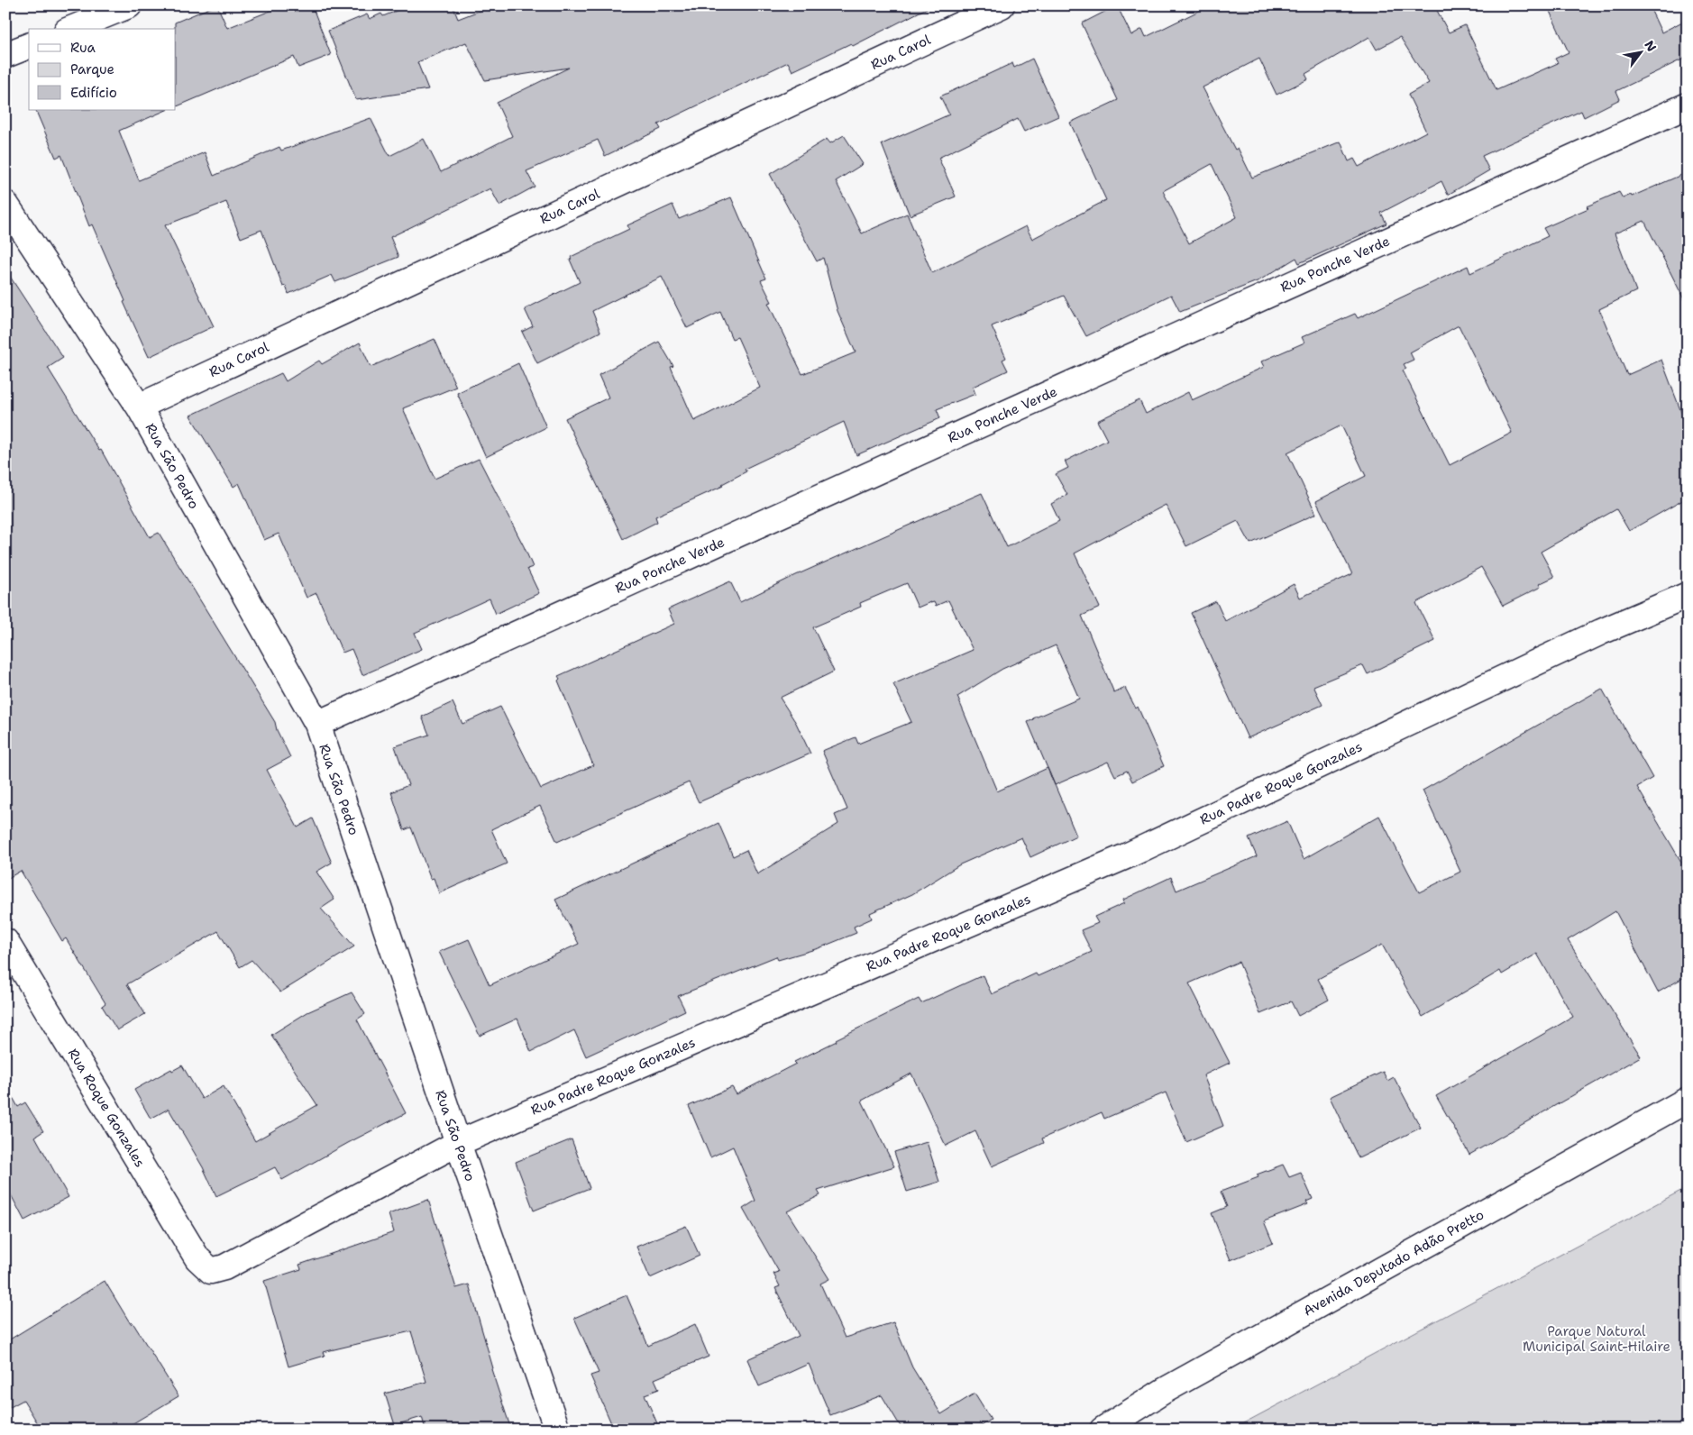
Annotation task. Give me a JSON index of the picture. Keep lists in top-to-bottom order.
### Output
{
  "streets": {
    "street": [
      "Rua Carol",
      "Rua Ponche Verde",
      "Rua São Pedro",
      "Rua Padre Roque Gonzales",
      "Rua Roque Gonzales",
      "Avenida Deputado Adão Pretto"
    ]
  },
  "crossings": [
    ["Rua Carol", "Rua São Pedro"],
    ["Rua Ponche Verde", "Rua São Pedro"],
    ["Rua São Pedro", "Rua Padre Roque Gonzales"],
    ["Rua Padre Roque Gonzales", "Rua Roque Gonzales"]
  ],
  "parks": ["Parque Natural Municipal Saint-Hilaire"],
  "legend": ["Rua", "Parque", "Edifício"],
  "north": "top right"
}
